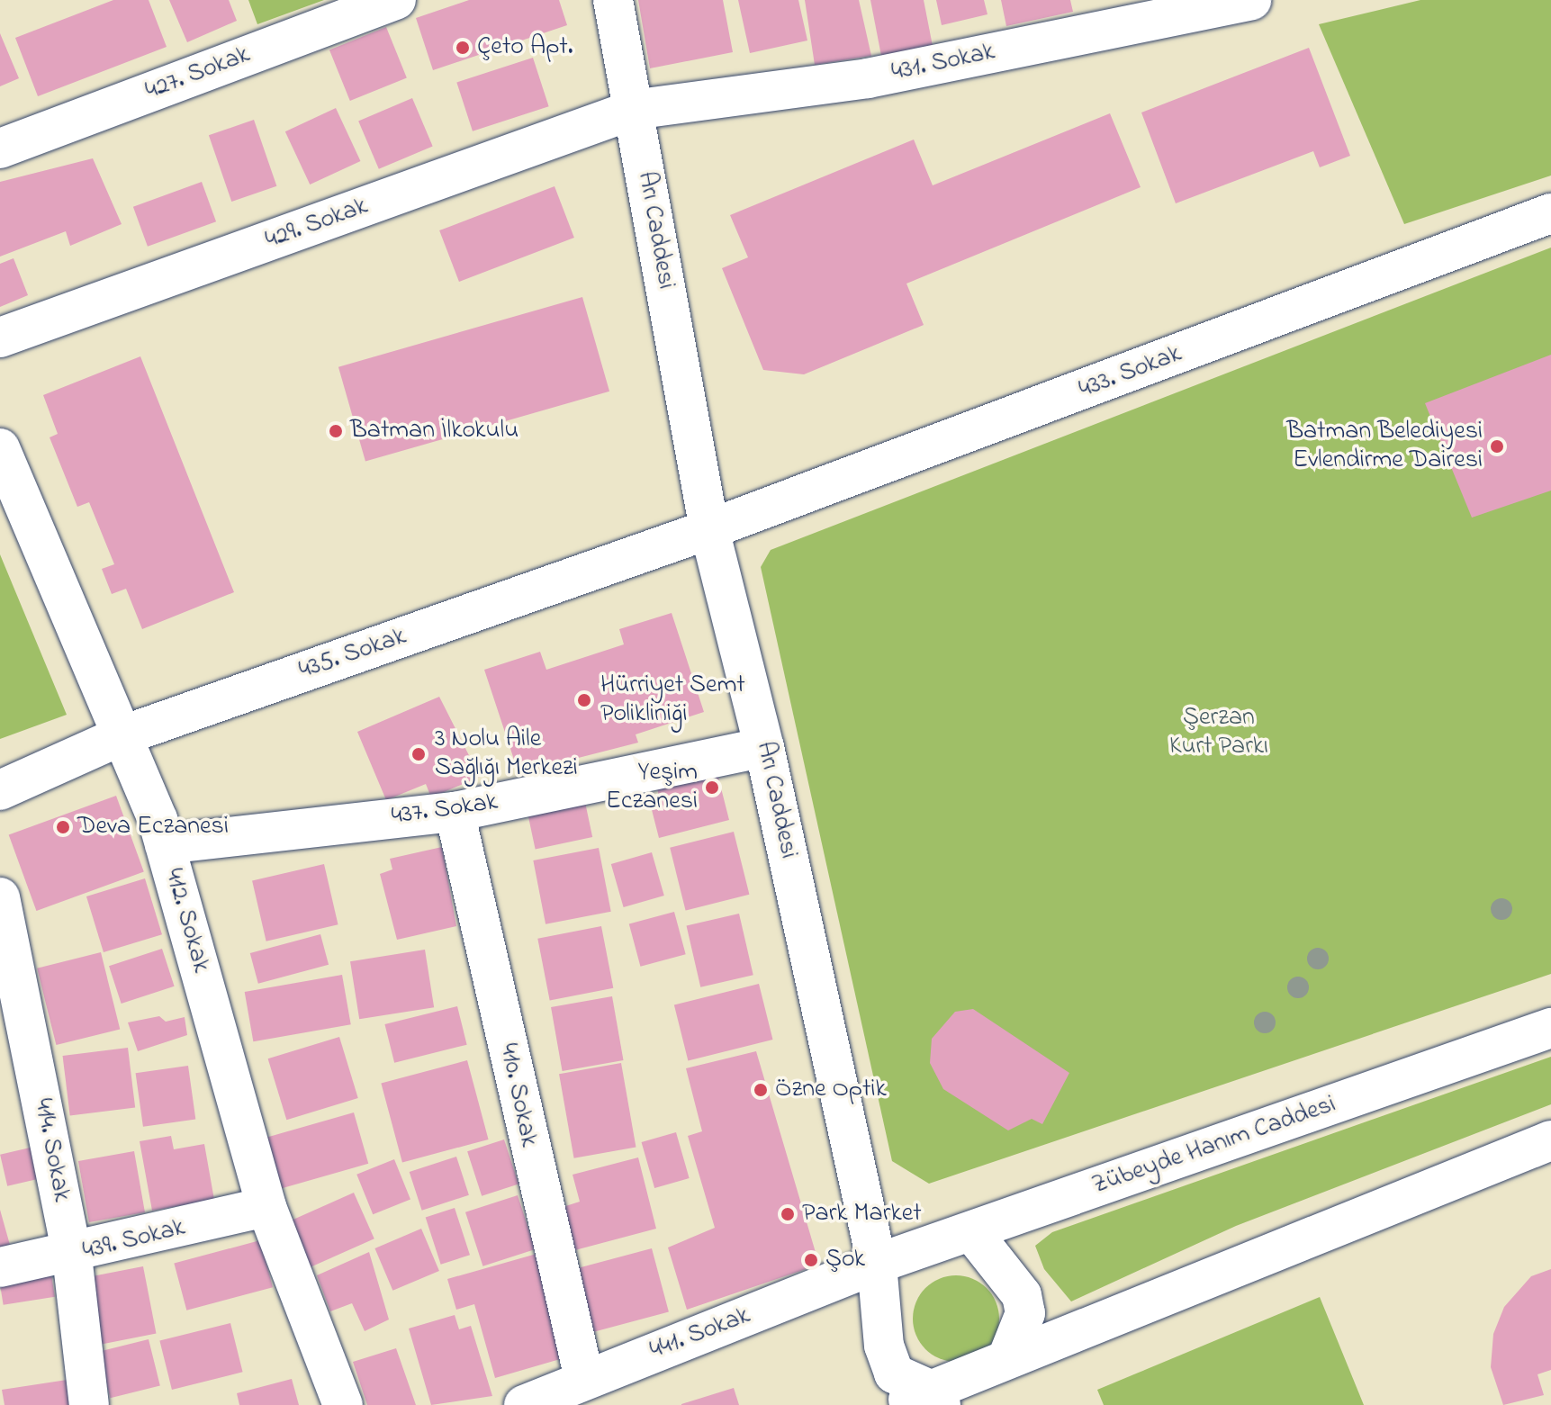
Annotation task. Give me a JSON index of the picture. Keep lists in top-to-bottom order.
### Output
{
  "streets": {
    "street": [
      "431. Sokak",
      "427. Sokak",
      "429. Sokak",
      "Arı Caddesi",
      "433. Sokak",
      "435. Sokak",
      "437. Sokak",
      "412. Sokak",
      "410. Sokak",
      "Zübeyde Hanım Caddesi",
      "414. Sokak",
      "439. Sokak",
      "441. Sokak"
    ]
  },
  "crossings": [
    ["431. Sokak", "429. Sokak"],
    ["431. Sokak", "Arı Caddesi"],
    ["429. Sokak", "Arı Caddesi"],
    ["Arı Caddesi", "433. Sokak"],
    ["Arı Caddesi", "435. Sokak"],
    ["Arı Caddesi", "437. Sokak"],
    ["Arı Caddesi", "Zübeyde Hanım Caddesi"],
    ["Arı Caddesi", "441. Sokak"],
    ["433. Sokak", "435. Sokak"],
    ["435. Sokak", "412. Sokak"],
    ["437. Sokak", "412. Sokak"],
    ["437. Sokak", "410. Sokak"],
    ["412. Sokak", "439. Sokak"],
    ["410. Sokak", "441. Sokak"],
    ["Zübeyde Hanım Caddesi", "441. Sokak"],
    ["414. Sokak", "439. Sokak"]
  ],
  "parks": ["Şerzan Kurt Parkı"],
  "places": [
    "Çeto Apt.",
    "Batman İlkokulu",
    "Batman Belediyesi Evlendirme Dairesi",
    "Hürriyet Semt Polikliniği",
    "3 Nolu Aile Sağlığı Merkezi",
    "Yeşim Eczanesi",
    "Deva Eczanesi",
    "Özne Optik",
    "Park Market",
    "Şok"
  ]
}
